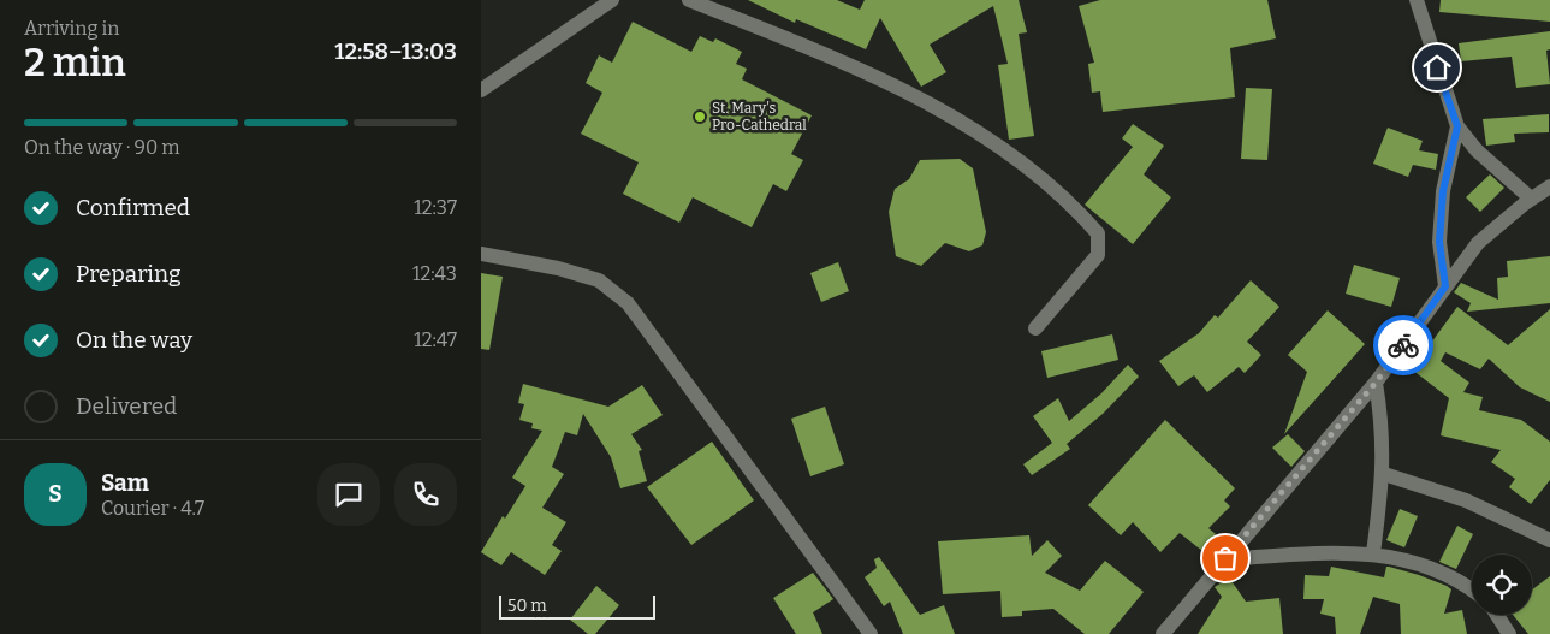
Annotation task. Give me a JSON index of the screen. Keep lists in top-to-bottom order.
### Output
{
  "places": ["St. Mary's Pro-Cathedral"],
  "scale_bar": "50 m",
  "page": {
    "heading": ["2 min", "Arriving in", "12:58–13:03"],
    "panel": ["Sam", "Courier · 4.7"],
    "bar": "On the way · 90 m",
    "list": [
      ["Confirmed", "12:37"],
      ["Preparing", "12:43"],
      ["On the way", "12:47"],
      "Delivered"
    ],
    "round": "S",
    "scale": "50 m"
  }
}
